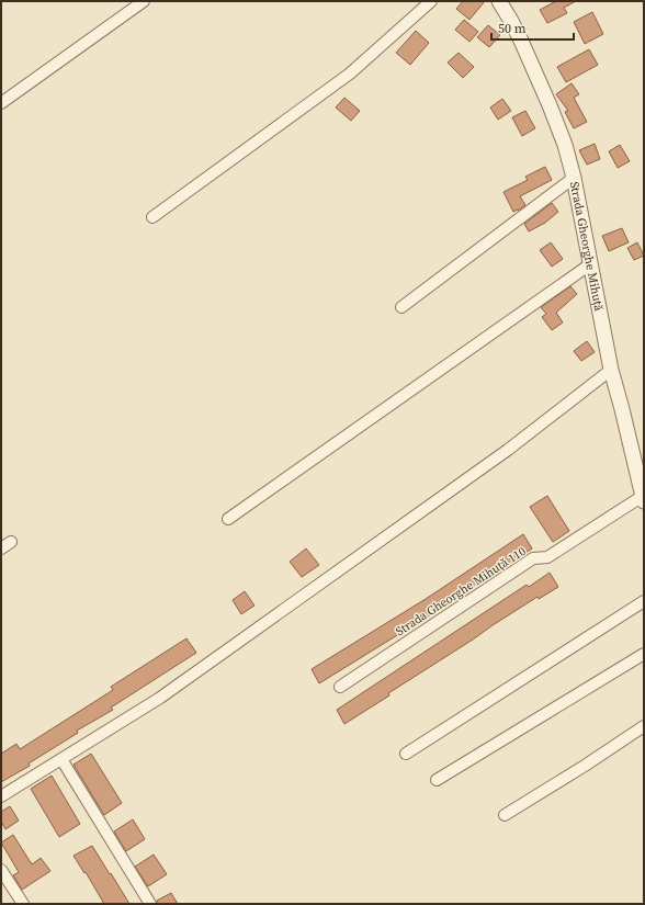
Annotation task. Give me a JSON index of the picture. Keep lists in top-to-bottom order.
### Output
{
  "streets": {
    "street": ["Strada Gheorghe Mihuță", "Strada Gheorghe Mihuță 110"]
  },
  "crossings": [
    ["Strada Gheorghe Mihuță", "Strada Gheorghe Mihuță 110"]
  ],
  "scale_bar": "50 m"
}
